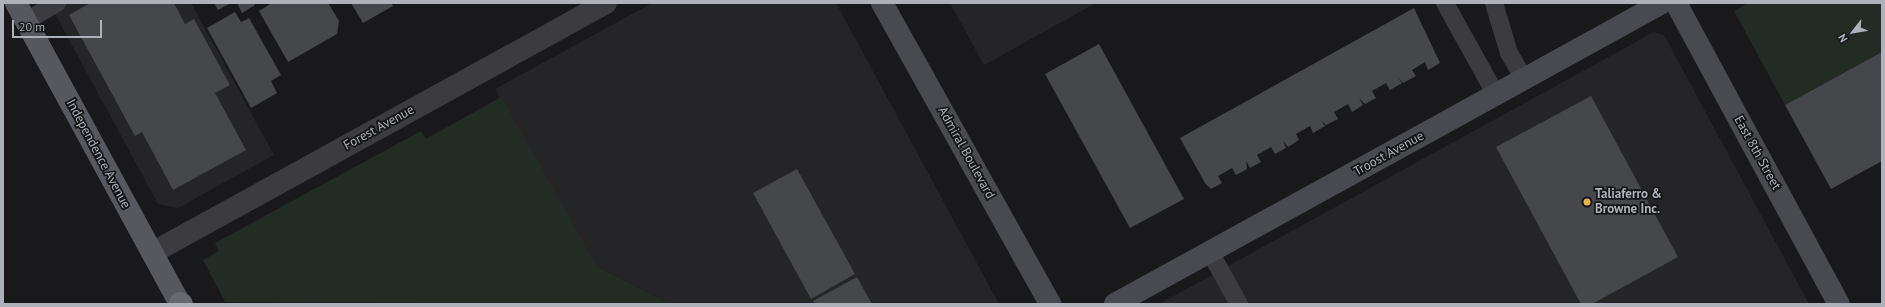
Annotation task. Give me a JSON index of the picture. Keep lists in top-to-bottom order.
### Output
{
  "streets": {
    "main road": ["Independence Avenue"],
    "street": [
      "Forest Avenue",
      "Admiral Boulevard",
      "East 8th Street",
      "Troost Avenue"
    ]
  },
  "crossings": [
    ["Forest Avenue", "Independence Avenue"]
  ],
  "places": ["Taliaferro & Browne Inc."],
  "scale_bar": "20 m",
  "north": "bottom left"
}
